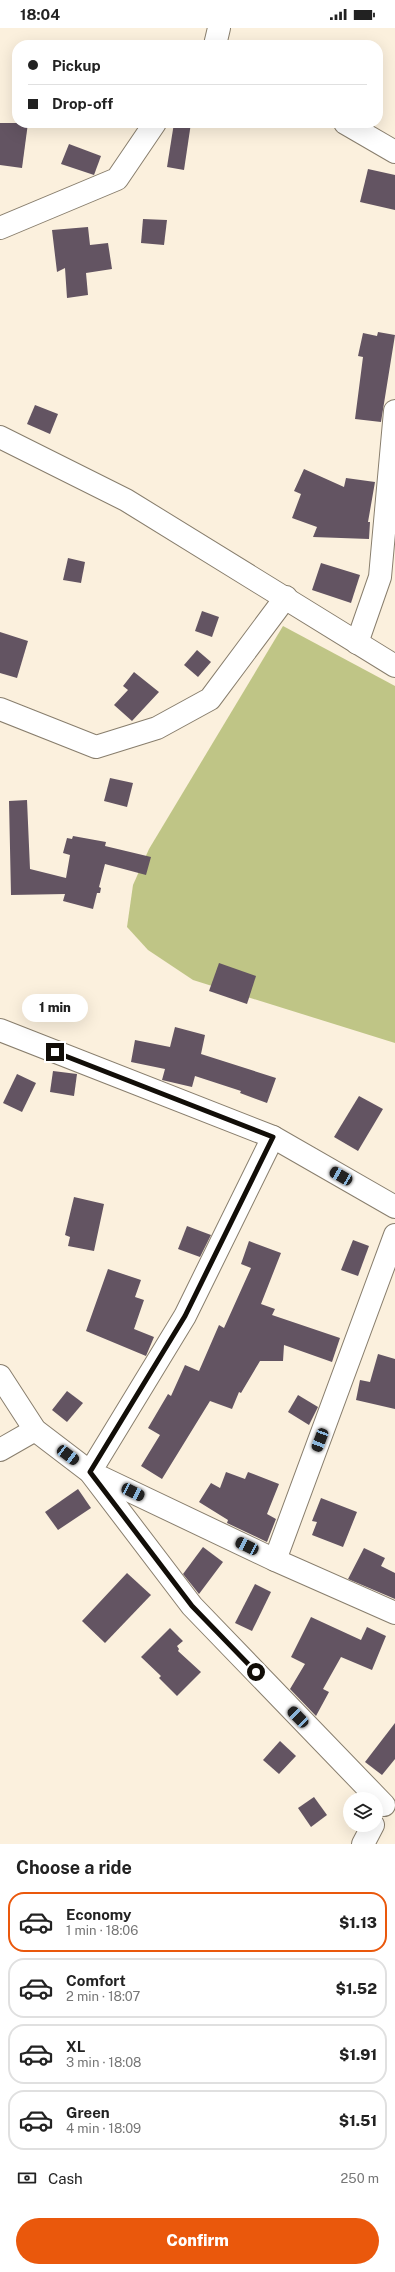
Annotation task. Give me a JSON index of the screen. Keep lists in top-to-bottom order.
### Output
{
  "page": {
    "status": "18:04",
    "banner": ["Pickup", "Drop-off"],
    "bubble": "1 min",
    "heading": "Choose a ride",
    "list": [
      {
        "name": "Economy",
        "note": "1 min · 18:06",
        "value": "$1.13"
      },
      {
        "name": "Comfort",
        "note": "2 min · 18:07",
        "value": "$1.52"
      },
      {
        "name": "XL",
        "note": "3 min · 18:08",
        "value": "$1.91"
      },
      {
        "name": "Green",
        "note": "4 min · 18:09",
        "value": "$1.51"
      }
    ],
    "pay": ["Cash", "250 m"],
    "buttons": "Confirm"
  }
}
